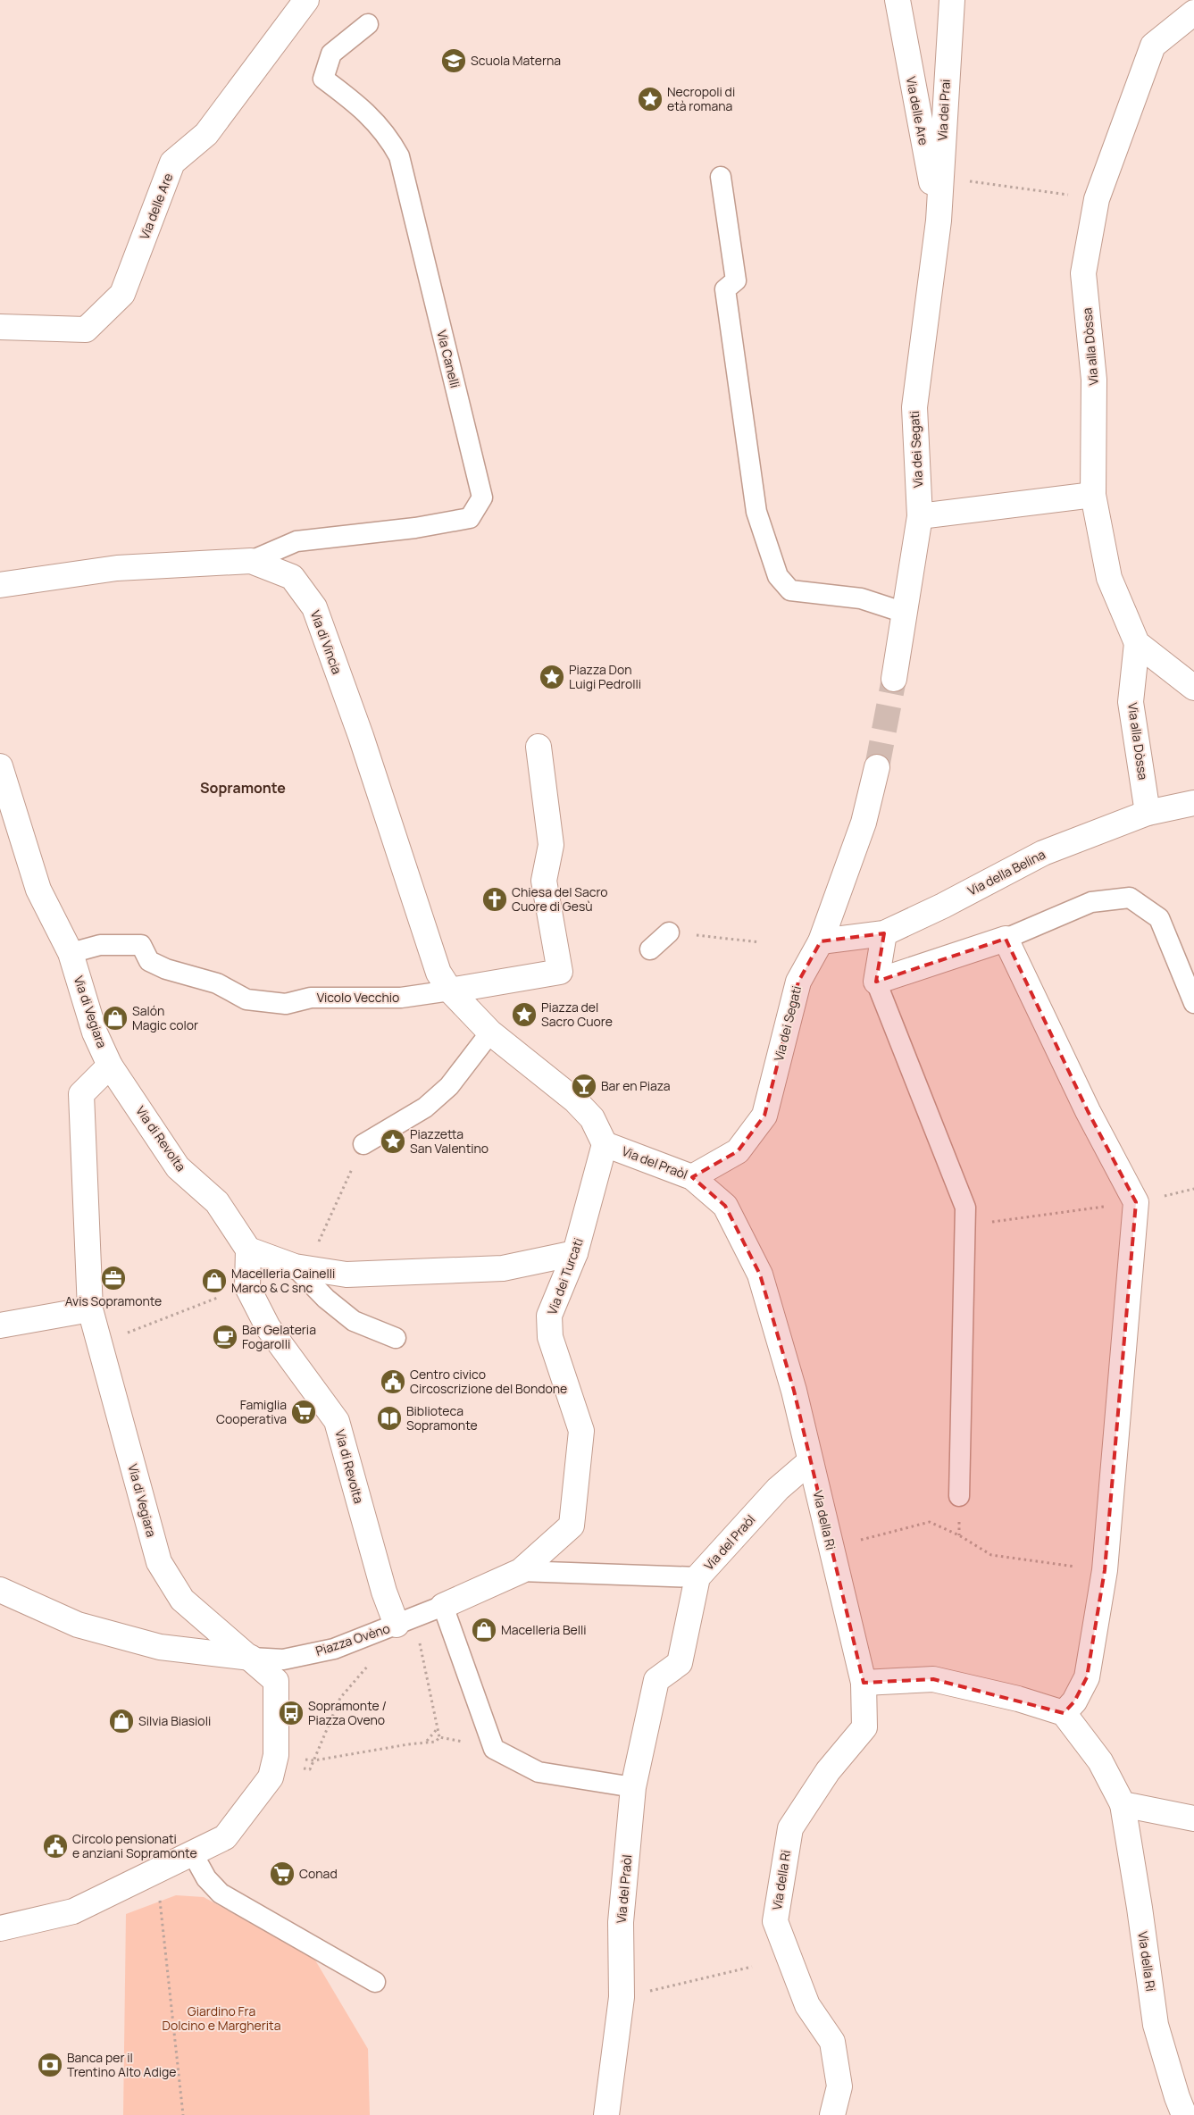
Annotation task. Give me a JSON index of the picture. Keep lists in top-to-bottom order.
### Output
{
  "streets": {
    "street": [
      "Via dei Prai",
      "Via delle Are",
      "Via alla Dòssa",
      "Via dei Segati",
      "Via di Vincia",
      "Via della Belina",
      "Via di Vegiara",
      "Via di Revolta",
      "Via del Praòl",
      "Via dei Turcati",
      "Via della Ri"
    ],
    "lane": ["Via Canelli", "Vicolo Vecchio", "Piazza Ovèno"]
  },
  "crossings": [
    ["Via dei Prai", "Via delle Are"],
    ["Via dei Prai", "Via dei Segati"],
    ["Via delle Are", "Via dei Segati"],
    ["Via alla Dòssa", "Via della Belina"],
    ["Via Canelli", "Via di Vincia"],
    ["Via dei Segati", "Via della Belina"],
    ["Via dei Segati", "Via del Praòl"],
    ["Via di Vincia", "Vicolo Vecchio"],
    ["Vicolo Vecchio", "Via di Vegiara"],
    ["Via di Vegiara", "Via di Revolta"],
    ["Via di Vegiara", "Piazza Ovèno"],
    ["Via di Revolta", "Piazza Ovèno"],
    ["Via del Praòl", "Via dei Turcati"],
    ["Via del Praòl", "Via della Ri"],
    ["Via dei Turcati", "Piazza Ovèno"]
  ],
  "districts": ["Sopramonte"],
  "parks": ["Giardino Fra Dolcino e Margherita"],
  "places": {
    "school or university": ["Scuola Materna"],
    "place": [
      "Necropoli di età romana",
      "Piazza Don Luigi Pedrolli",
      "Piazza del Sacro Cuore",
      "Piazzetta San Valentino"
    ],
    "church": ["Chiesa del Sacro Cuore di Gesù"],
    "shop": [
      "Salón Magic color",
      "Macelleria Cainelli Marco & C snc",
      "Macelleria Belli",
      "Silvia Biasioli"
    ],
    "bar": ["Bar en Piaza"],
    "office": ["Avis Sopramonte"],
    "cafe": ["Bar Gelateria Fogarolli"],
    "public building": ["Centro civico Circoscrizione del Bondone", "Circolo pensionati e anziani Sopramonte"],
    "supermarket": ["Famiglia Cooperativa", "Conad"],
    "library": ["Biblioteca Sopramonte"],
    "bus stop": ["Sopramonte / Piazza Oveno"],
    "bank": ["Banca per il Trentino Alto Adige"]
  }
}
